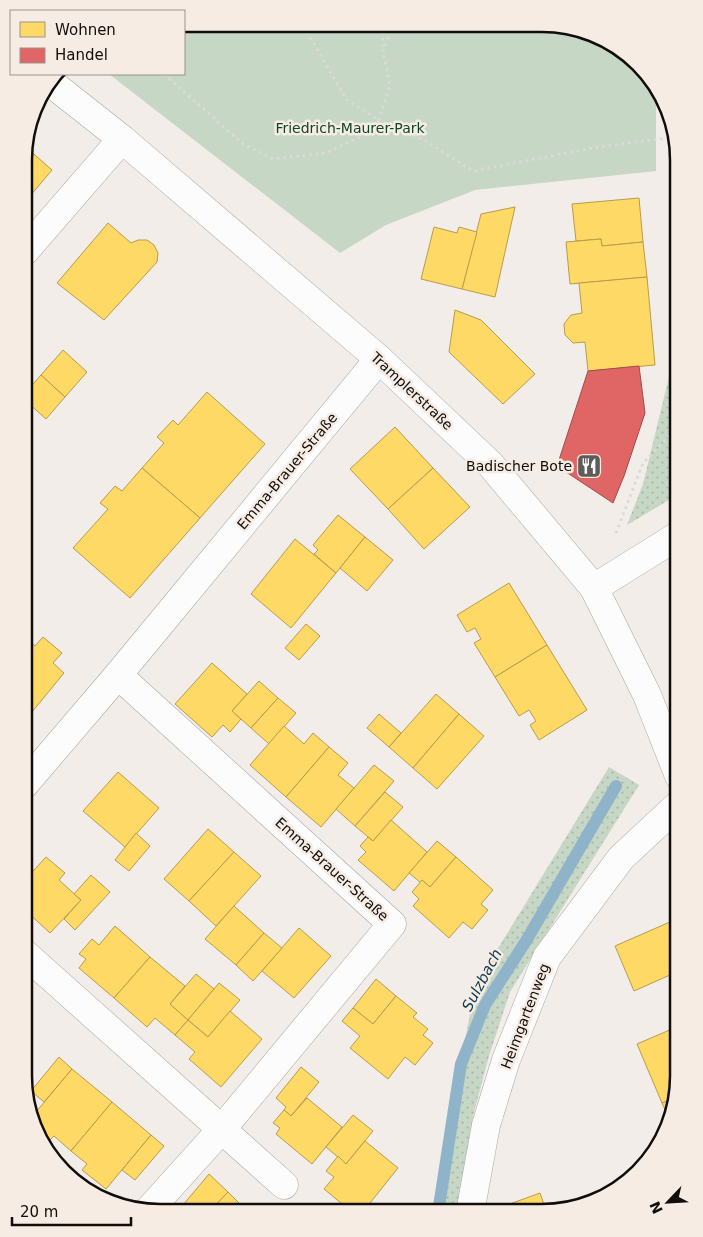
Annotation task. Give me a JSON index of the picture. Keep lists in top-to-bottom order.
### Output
{
  "streets": {
    "street": ["Tramplerstraße", "Emma-Brauer-Straße", "Heimgartenweg"]
  },
  "crossings": [
    ["Tramplerstraße", "Emma-Brauer-Straße"]
  ],
  "water": ["Sulzbach"],
  "parks": ["Friedrich-Maurer-Park"],
  "places": {
    "restaurant": ["Badischer Bote"]
  },
  "legend": ["Wohnen", "Handel"],
  "scale_bar": "20 m",
  "north": "bottom left"
}
